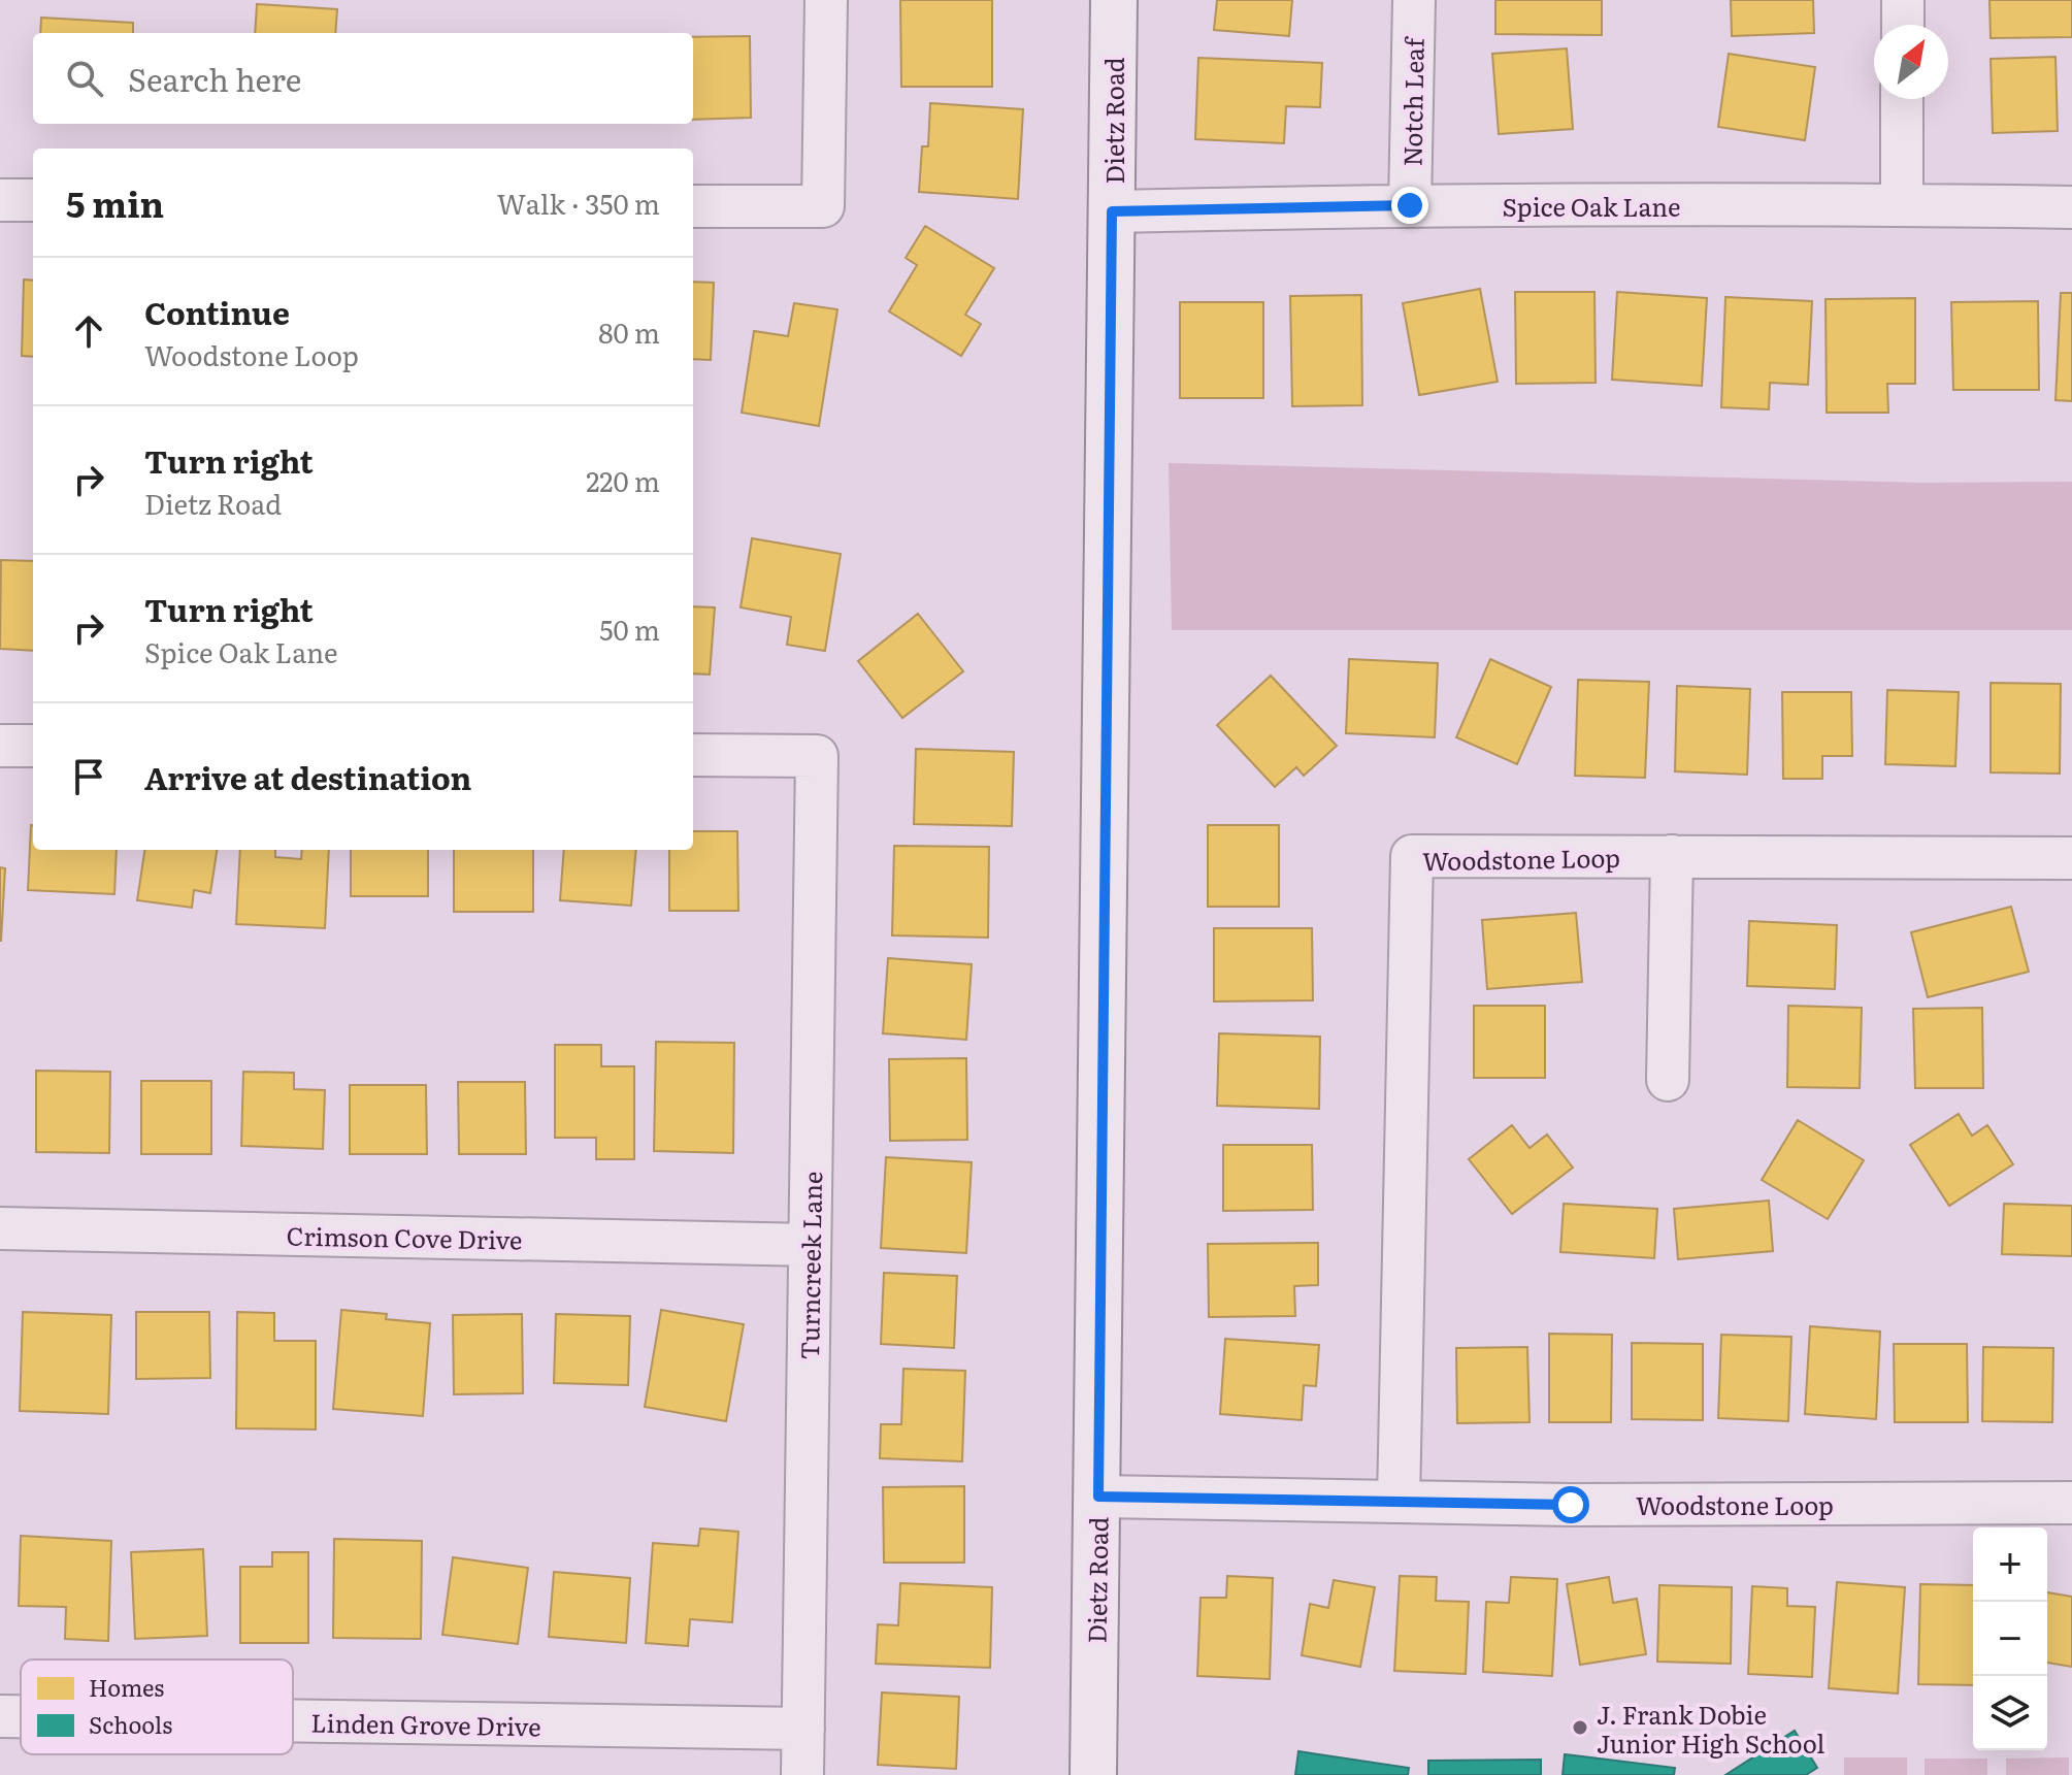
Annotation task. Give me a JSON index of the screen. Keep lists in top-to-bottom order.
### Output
{
  "streets": {
    "street": [
      "Notch Leaf",
      "Dietz Road",
      "Spice Oak Lane",
      "Woodstone Loop",
      "Crimson Cove Drive",
      "Turncreek Lane",
      "Linden Grove Drive"
    ]
  },
  "crossings": [
    ["Notch Leaf", "Spice Oak Lane"],
    ["Dietz Road", "Spice Oak Lane"],
    ["Dietz Road", "Woodstone Loop"],
    ["Crimson Cove Drive", "Turncreek Lane"],
    ["Turncreek Lane", "Linden Grove Drive"]
  ],
  "places": ["J. Frank Dobie Junior High School"],
  "legend": ["Homes", "Schools"],
  "north": "top right",
  "page": {
    "search": "Search here",
    "heading": ["5 min", "Walk · 350 m"],
    "list": [
      ["Continue", "Woodstone Loop", "80 m"],
      ["Turn right", "Dietz Road", "220 m"],
      ["Turn right", "Spice Oak Lane", "50 m"],
      "Arrive at destination"
    ],
    "map_buttons": ["+", "−"]
  }
}
